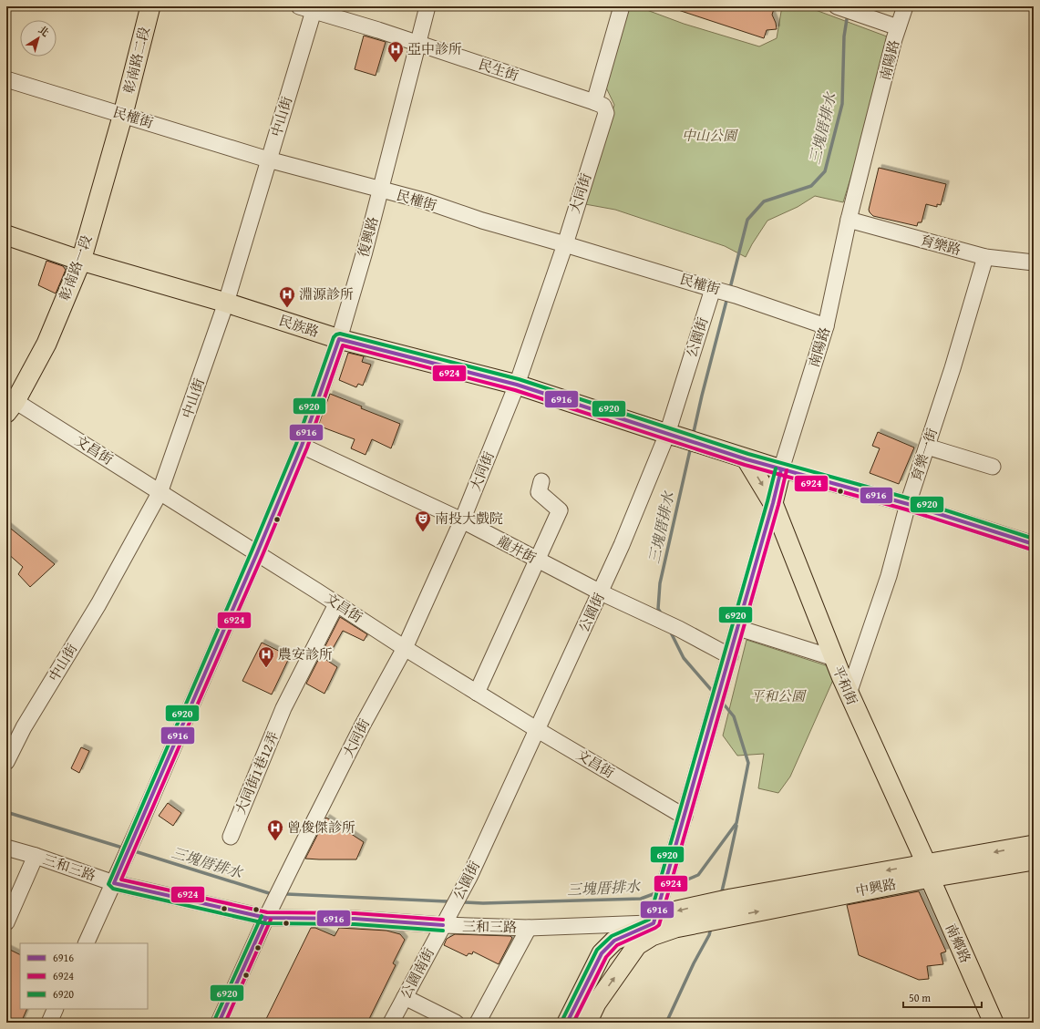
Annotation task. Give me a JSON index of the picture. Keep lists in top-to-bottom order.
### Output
{
  "streets": {
    "main road": [
      "彰南路二段",
      "南陽路",
      "彰南路一段",
      "民族路",
      "平和街",
      "中興路",
      "南鄉路"
    ],
    "street": [
      "民生街",
      "中山街",
      "民權街",
      "大同街",
      "復興路",
      "育樂路",
      "公園街",
      "文昌街",
      "育樂一街",
      "龍井街",
      "大同街1巷12弄",
      "三和三路",
      "公園南街"
    ]
  },
  "crossings": [
    ["彰南路二段", "民權街"],
    ["彰南路二段", "彰南路一段"],
    ["南陽路", "民權街"],
    ["南陽路", "育樂路"],
    ["南陽路", "民族路"],
    ["南陽路", "文昌街"],
    ["南陽路", "龍井街"],
    ["南陽路", "平和街"],
    ["民生街", "中山街"],
    ["民生街", "大同街"],
    ["民生街", "復興路"],
    ["中山街", "民權街"],
    ["中山街", "民族路"],
    ["中山街", "文昌街"],
    ["民權街", "大同街"],
    ["民權街", "復興路"],
    ["民權街", "彰南路一段"],
    ["民權街", "公園街"],
    ["大同街", "民族路"],
    ["大同街", "文昌街"],
    ["大同街", "龍井街"],
    ["大同街", "三和三路"],
    ["復興路", "民族路"],
    ["復興路", "文昌街"],
    ["復興路", "龍井街"],
    ["復興路", "三和三路"],
    ["育樂路", "育樂一街"],
    ["彰南路一段", "民族路"],
    ["彰南路一段", "文昌街"],
    ["民族路", "公園街"],
    ["民族路", "育樂一街"],
    ["民族路", "平和街"],
    ["公園街", "文昌街"],
    ["公園街", "龍井街"],
    ["公園街", "三和三路"],
    ["公園街", "公園南街"],
    ["文昌街", "大同街1巷12弄"],
    ["育樂一街", "平和街"],
    ["平和街", "中興路"],
    ["平和街", "南鄉路"],
    ["三和三路", "中興路"],
    ["三和三路", "公園南街"],
    ["中興路", "南鄉路"]
  ],
  "water": ["三塊厝排水"],
  "parks": ["中山公園", "平和公園"],
  "places": {
    "hospital": [
      "亞中診所",
      "淵源診所",
      "農安診所",
      "曾俊傑診所"
    ],
    "theatre": ["南投大戲院"]
  },
  "lines": ["transit line 6920", "transit line 6916", "transit line 6924"],
  "legend": ["6916", "6924", "6920"],
  "scale_bar": "50 m",
  "north": "top right"
}
